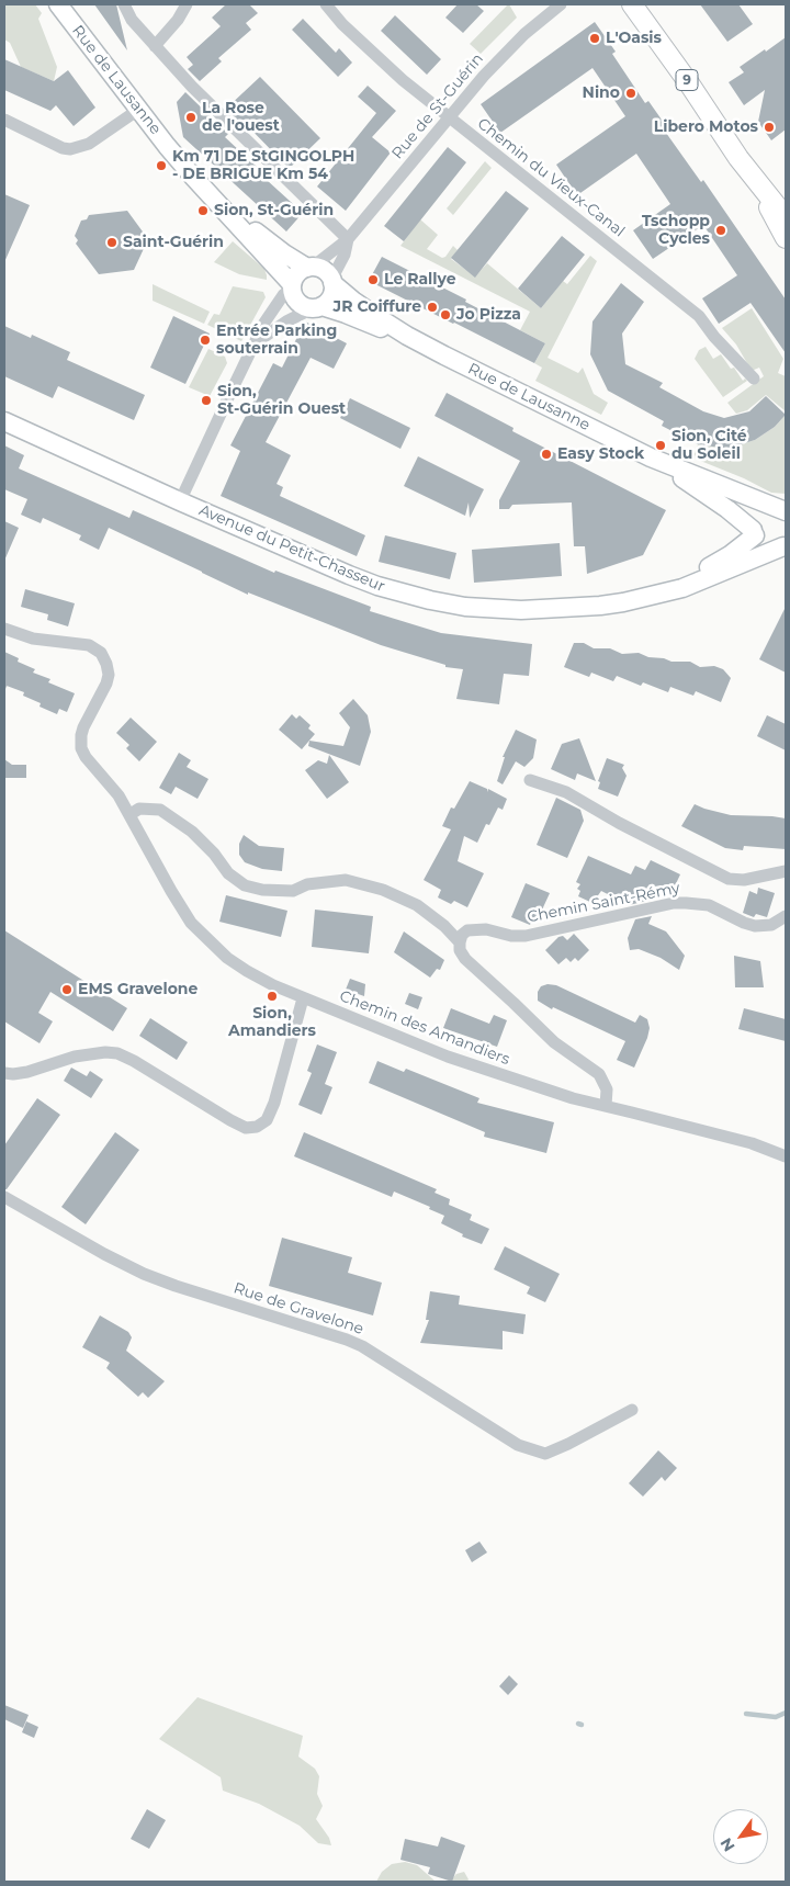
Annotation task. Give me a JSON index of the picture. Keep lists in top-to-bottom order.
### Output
{
  "streets": {
    "main road": ["9"],
    "street": [
      "Rue de Lausanne",
      "Rue de St-Guérin",
      "Chemin du Vieux-Canal",
      "Avenue du Petit-Chasseur",
      "Chemin Saint-Rémy",
      "Chemin des Amandiers",
      "Rue de Gravelone"
    ]
  },
  "crossings": [
    ["Rue de Lausanne", "Rue de St-Guérin"],
    ["Rue de Lausanne", "Avenue du Petit-Chasseur"],
    ["Rue de St-Guérin", "Chemin du Vieux-Canal"]
  ],
  "places": [
    "L'Oasis",
    "Nino",
    "La Rose de l'ouest",
    "Libero Motos",
    "Km 71 DE StGINGOLPH - DE BRIGUE Km 54",
    "Sion, St-Guérin",
    "Tschopp Cycles",
    "Saint-Guérin",
    "Le Rallye",
    "JR Coiffure",
    "Jo Pizza",
    "Entrée Parking souterrain",
    "Sion, St-Guérin Ouest",
    "Sion, Cité du Soleil",
    "Easy Stock",
    "EMS Gravelone",
    "Sion, Amandiers"
  ],
  "north": "bottom left"
}
